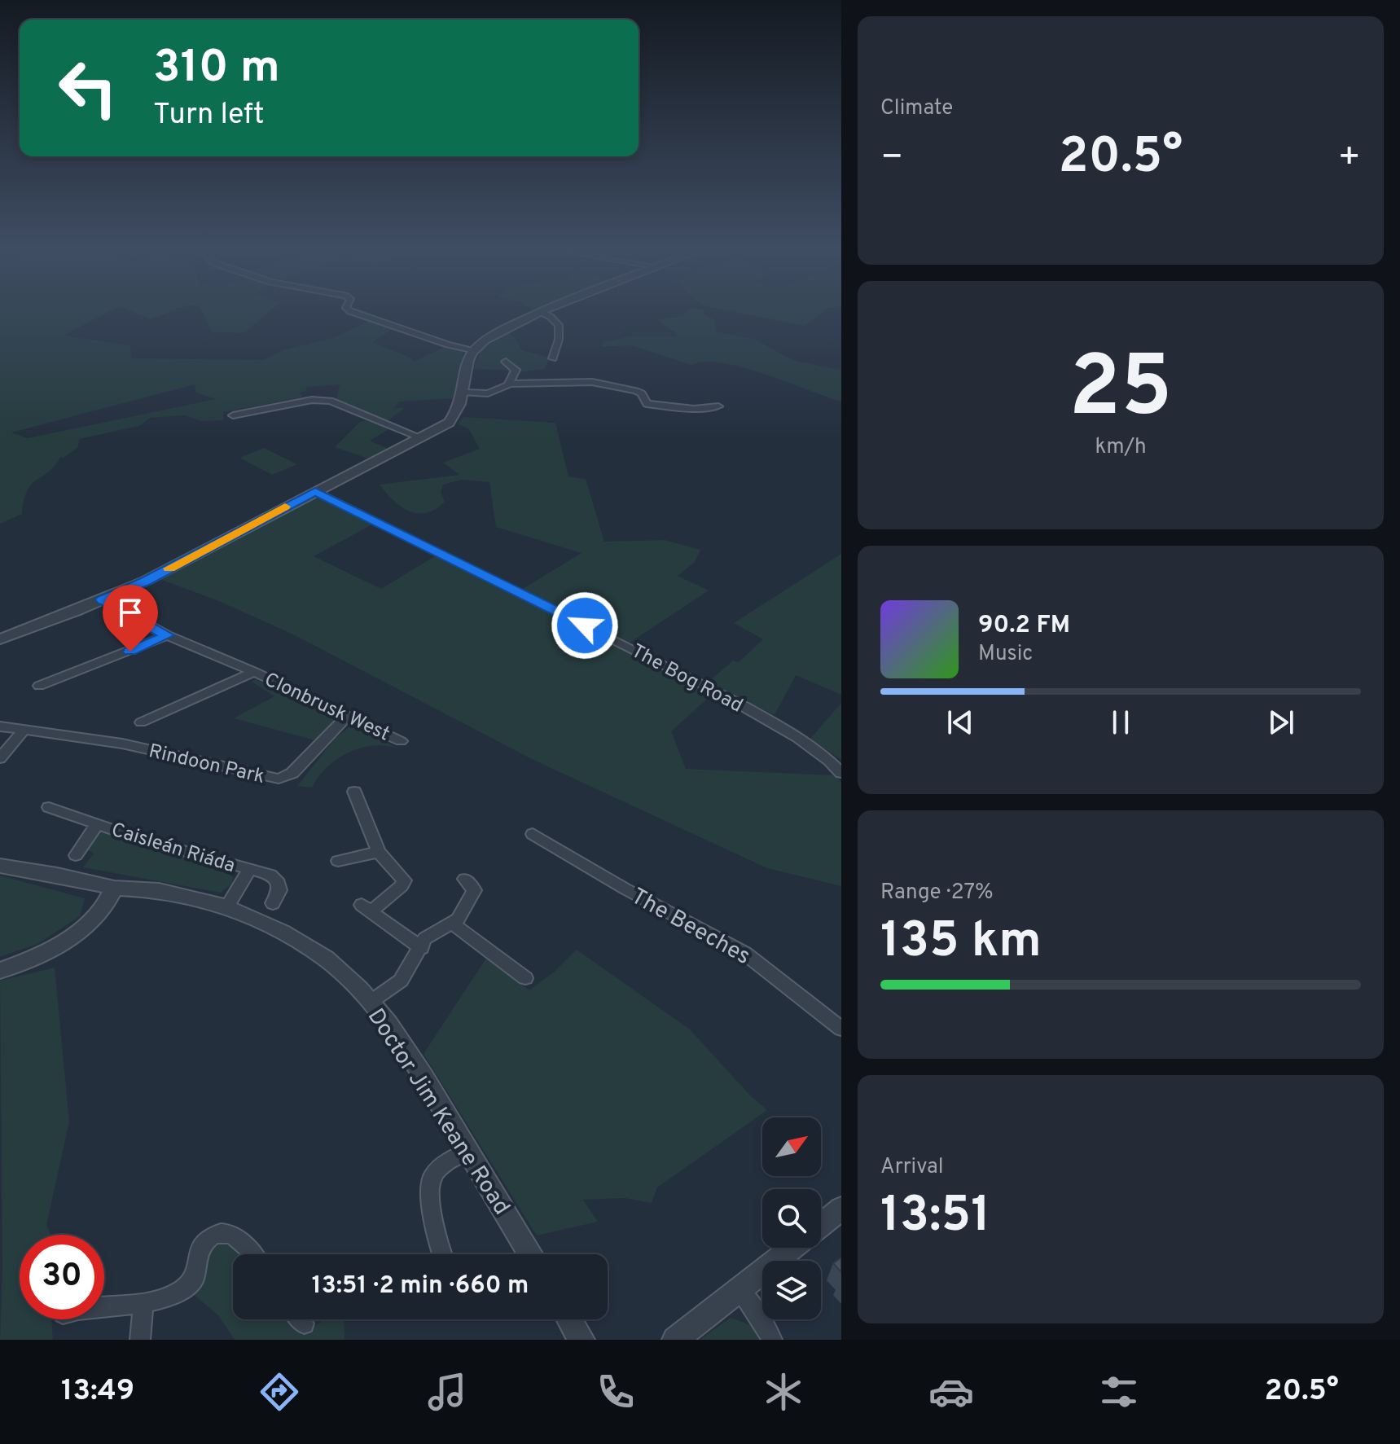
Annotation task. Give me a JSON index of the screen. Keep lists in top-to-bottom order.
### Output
{
  "streets": {
    "street": [
      "The Bog Road",
      "Clonbrusk West",
      "Rindoon Park",
      "Caisleán Riáda",
      "The Beeches",
      "Doctor Jim Keane Road"
    ]
  },
  "crossings": [
    ["Clonbrusk West", "Rindoon Park"],
    ["Caisleán Riáda", "Doctor Jim Keane Road"]
  ],
  "north": "top right",
  "page": {
    "tile": [
      "Climate",
      ["25", "km/h"],
      ["Range · 27%", "135 km"],
      ["Arrival", "13:51"]
    ],
    "turn": ["310 m", "Turn left"],
    "heat": ["−", "20.5°", "+"],
    "song": ["90.2 FM", "Music"],
    "limit": "30",
    "trip": "13:51 · 2 min · 660 m",
    "tabs": ["13:49", "20.5°"]
  }
}
